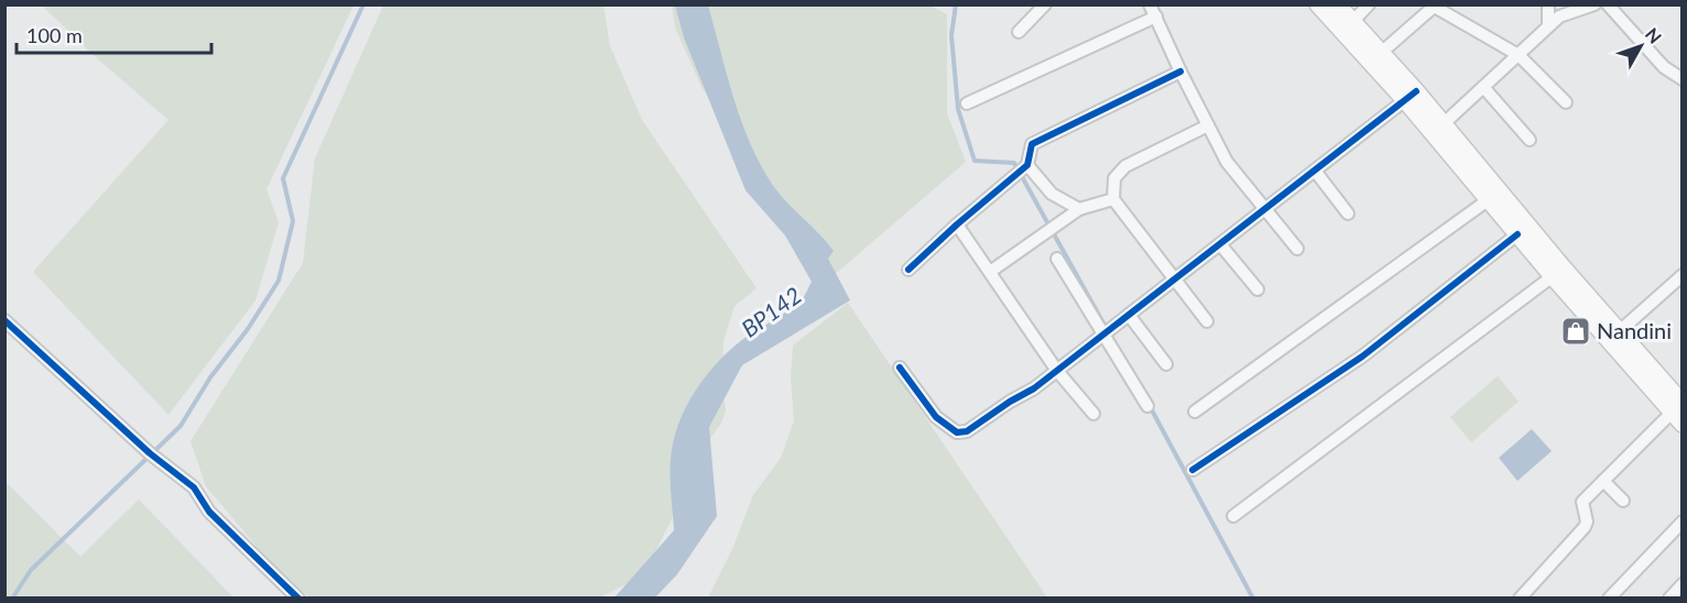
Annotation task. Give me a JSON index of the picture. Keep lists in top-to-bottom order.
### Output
{
  "water": ["BP142"],
  "places": {
    "shop": ["Nandini"]
  },
  "scale_bar": "100 m",
  "north": "top right"
}
